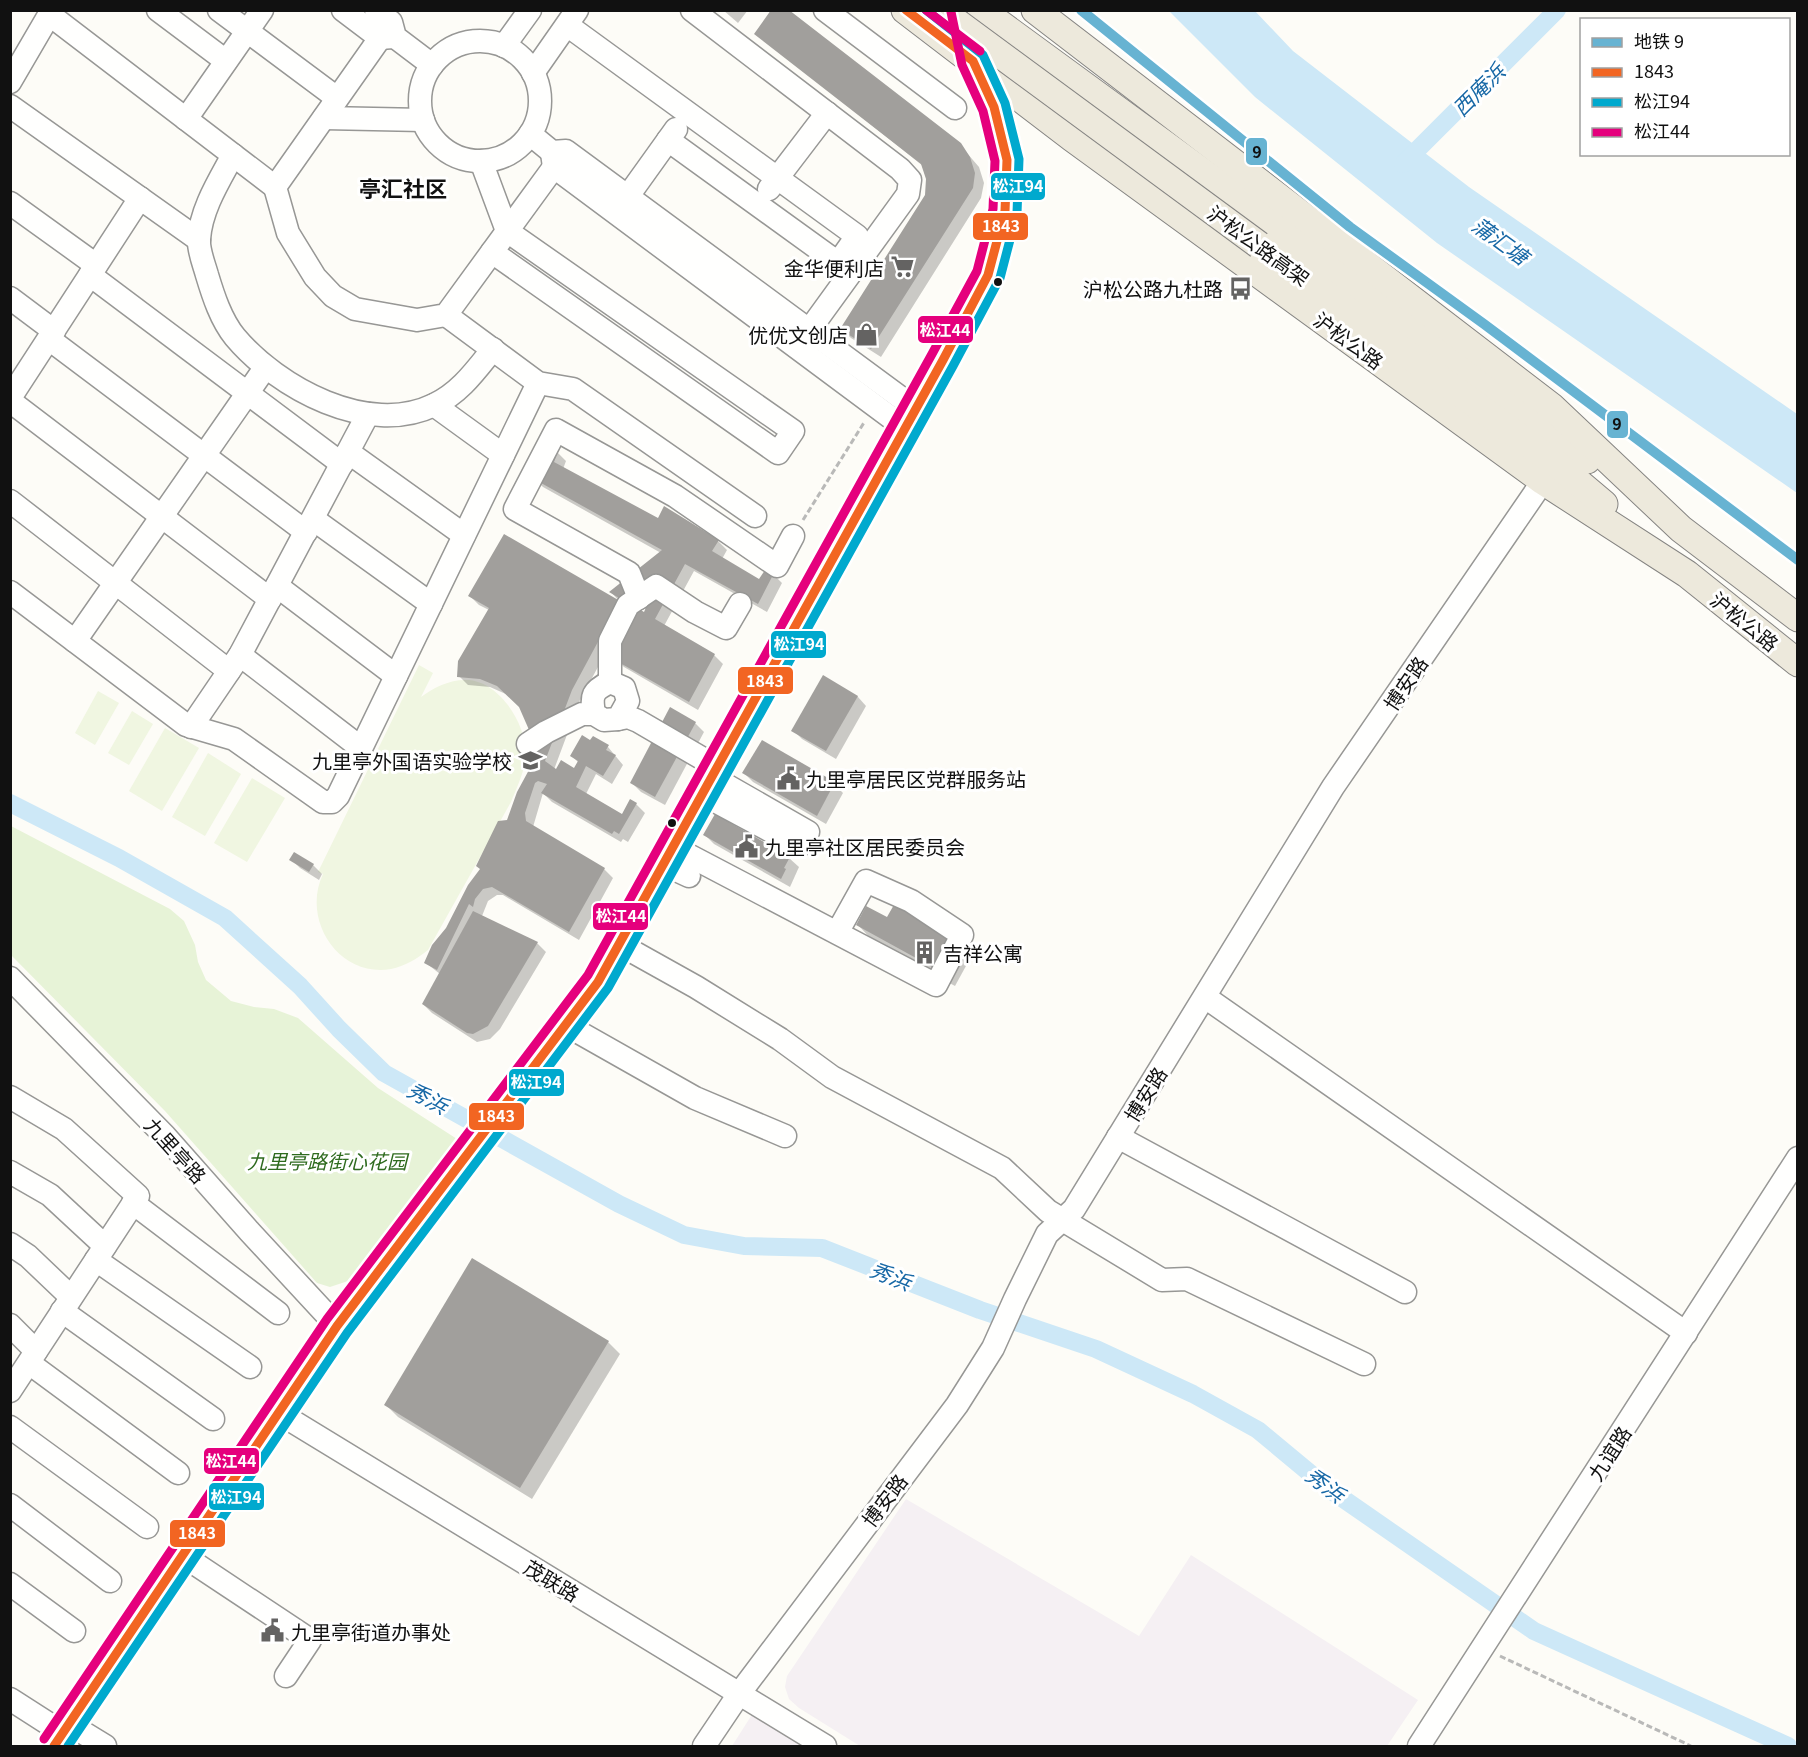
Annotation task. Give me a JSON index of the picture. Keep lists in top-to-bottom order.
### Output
{
  "streets": {
    "main road": ["沪松公路高架", "沪松公路"],
    "street": [
      "博安路",
      "九里亭路",
      "九谊路",
      "茂联路"
    ]
  },
  "crossings": [
    ["沪松公路高架", "沪松公路"],
    ["沪松公路高架", "博安路"],
    ["沪松公路", "博安路"],
    ["博安路", "茂联路"]
  ],
  "districts": ["亭汇社区"],
  "water": ["西庵浜", "蒲汇塘", "秀浜"],
  "parks": ["九里亭路街心花园"],
  "places": {
    "supermarket": ["金华便利店"],
    "bus stop": ["沪松公路九杜路"],
    "shop": ["优优文创店"],
    "school or university": ["九里亭外国语实验学校"],
    "public building": ["九里亭居民区党群服务站", "九里亭社区居民委员会", "九里亭街道办事处"],
    "building": ["吉祥公寓"]
  },
  "lines": [
    "metro line 9",
    "transit line 1843",
    "transit line 松江94",
    "transit line 松江44"
  ],
  "legend": [
    "地铁 9",
    "1843",
    "松江94",
    "松江44"
  ]
}
